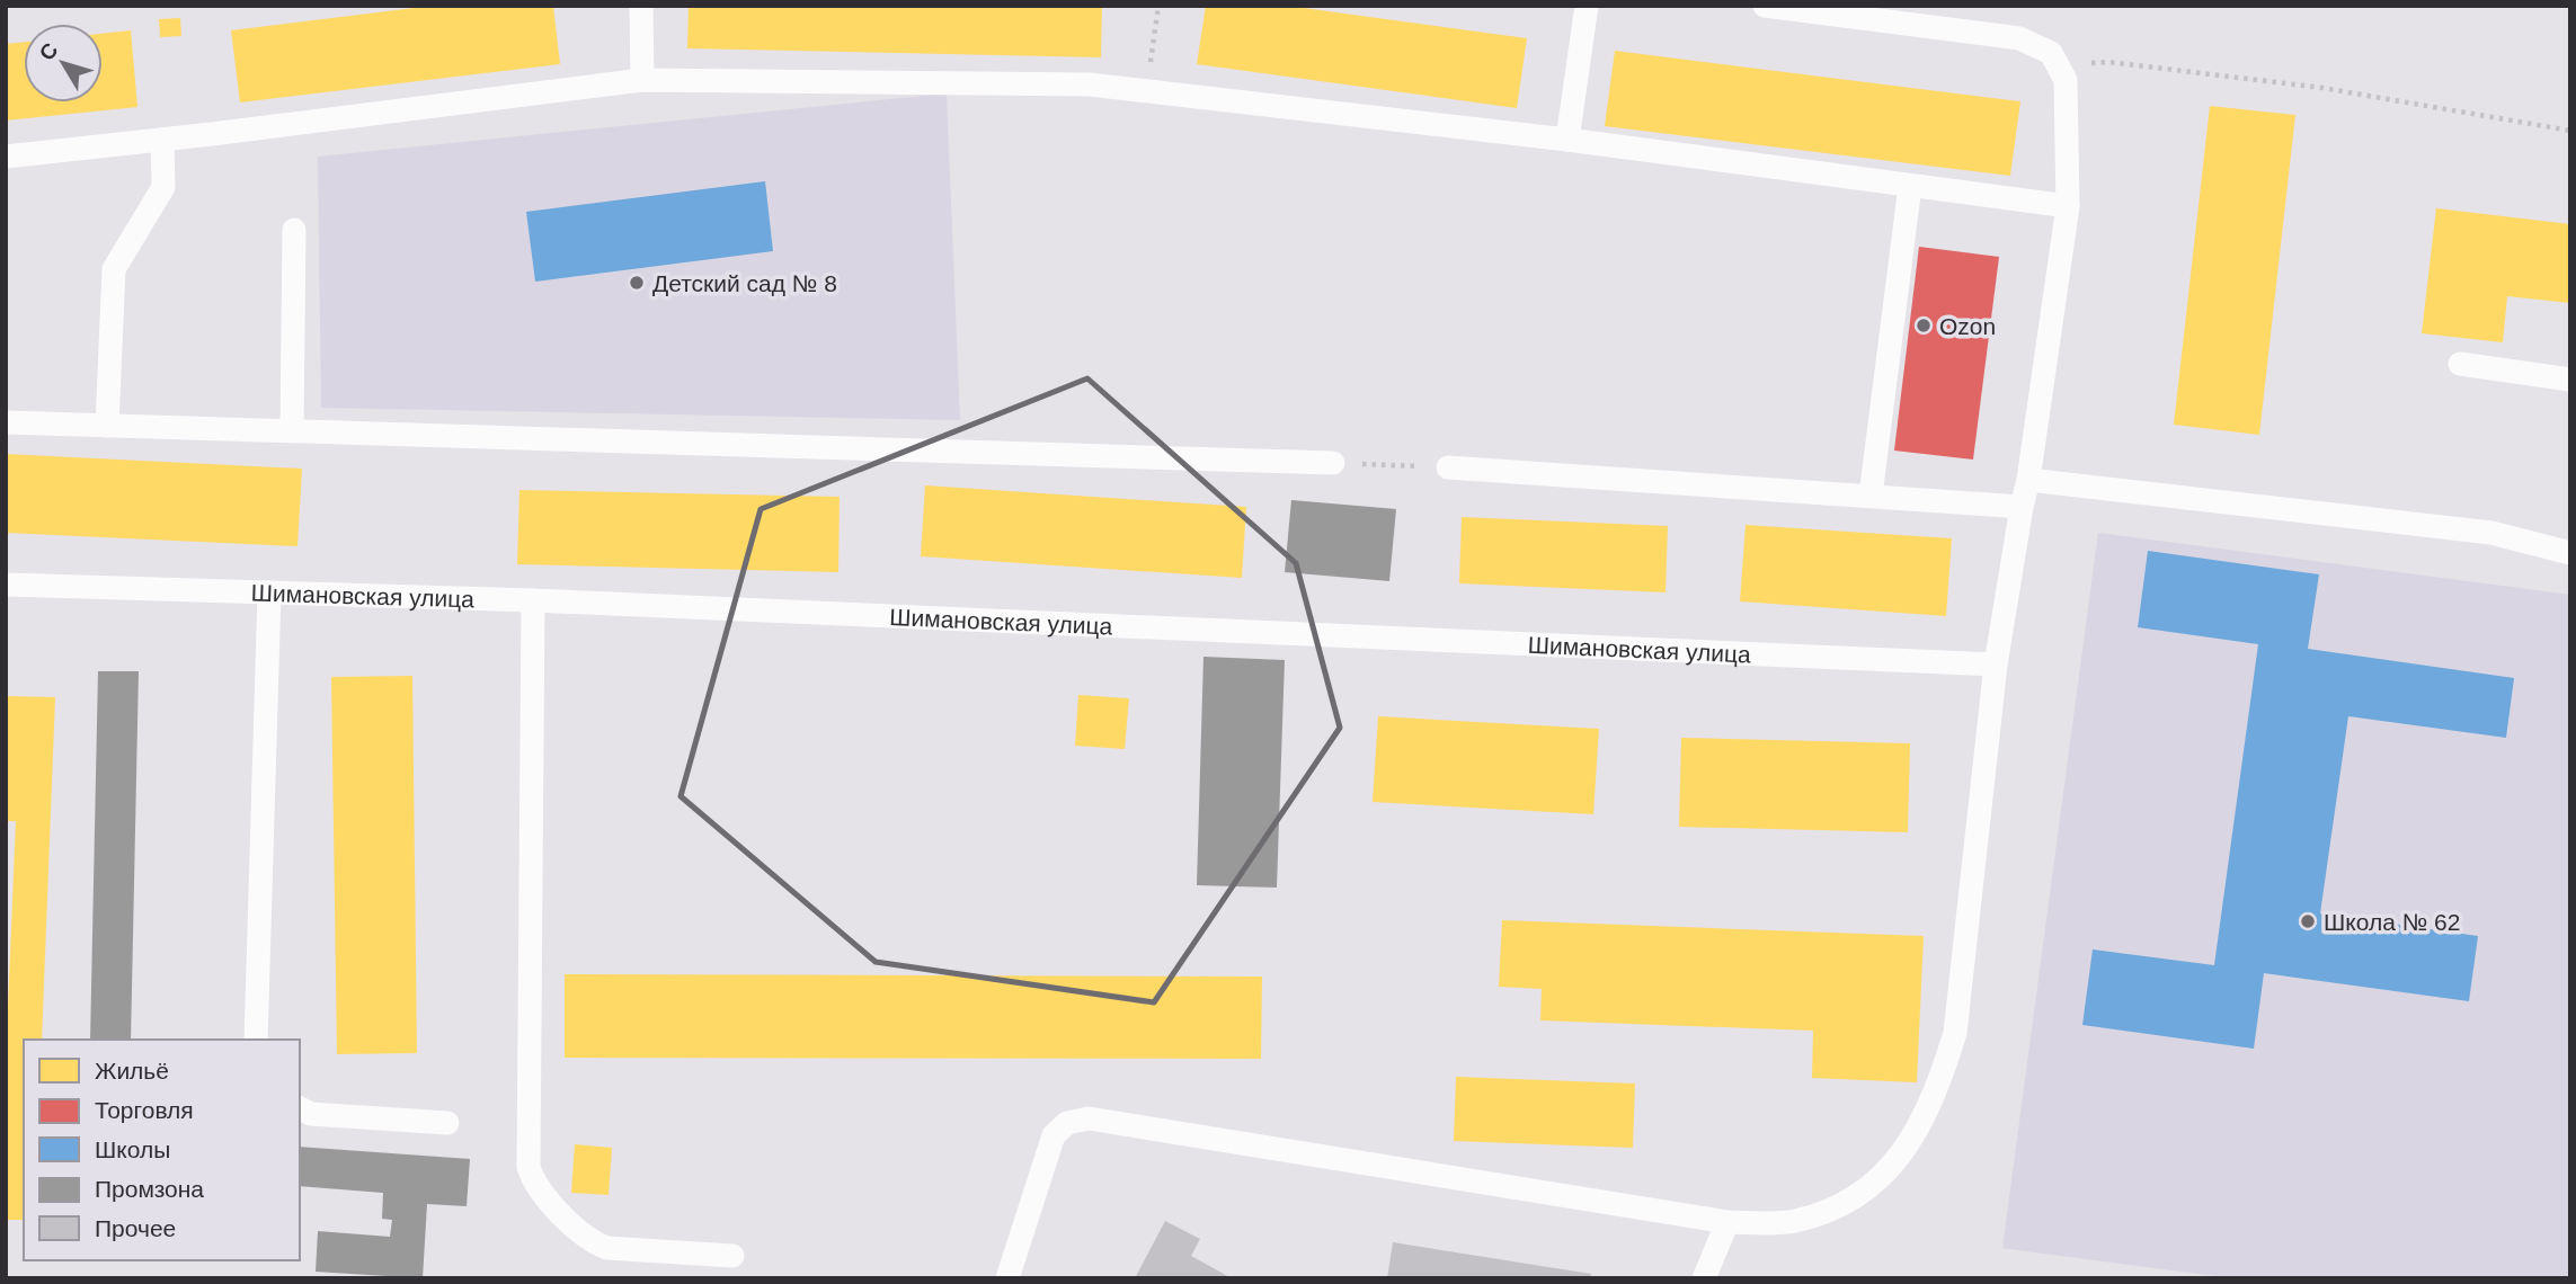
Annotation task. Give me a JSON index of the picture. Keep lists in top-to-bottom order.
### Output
{
  "streets": {
    "lane": ["Шимановская улица"]
  },
  "places": ["Детский сад № 8", "Ozon", "Школа № 62"],
  "legend": [
    "Жильё",
    "Торговля",
    "Школы",
    "Промзона",
    "Прочее"
  ],
  "north": "top left"
}
